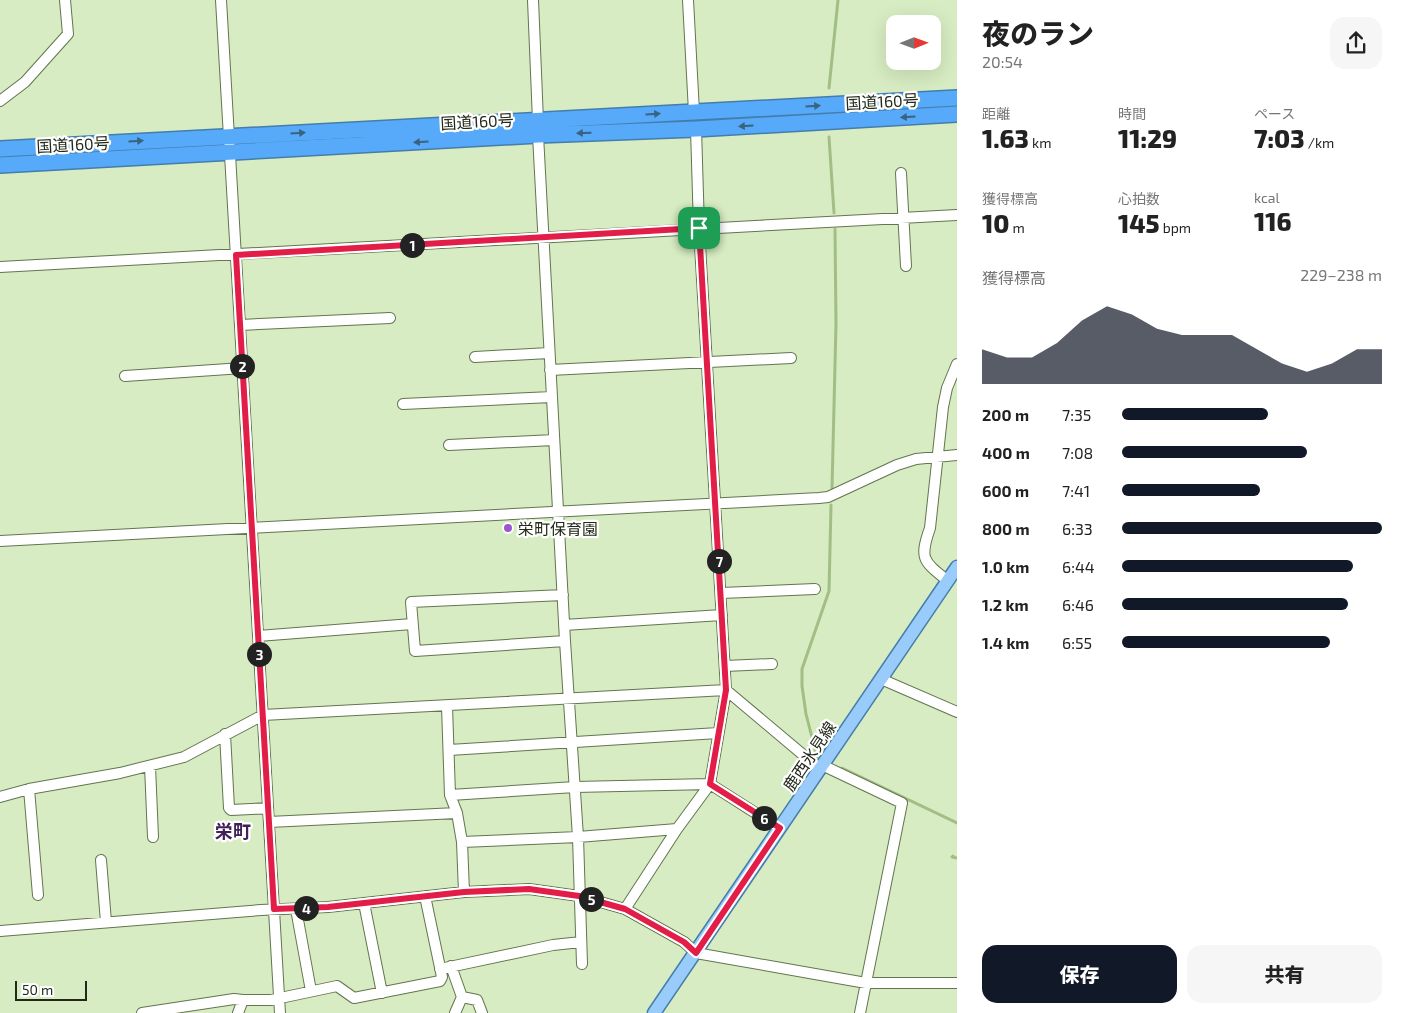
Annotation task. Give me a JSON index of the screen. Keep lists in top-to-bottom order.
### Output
{
  "streets": {
    "highway": ["国道160号"],
    "main road": ["鹿西氷見線"]
  },
  "districts": ["栄町"],
  "places": ["栄町保育園"],
  "scale_bar": "50 m",
  "north": "right",
  "page": {
    "heading": ["夜のラン", "20:54"],
    "stats": [
      ["距離", "1.63 km"],
      ["時間", "11:29"],
      ["ペース", "7:03 /km"],
      ["獲得標高", "10 m"],
      ["心拍数", "145 bpm"],
      ["kcal", "116"]
    ],
    "pins": [
      "1",
      "2",
      "7",
      "3",
      "6",
      "5",
      "4"
    ],
    "chart": ["獲得標高", "229–238 m"],
    "list": [
      {
        "name": "200 m",
        "note": "7:35"
      },
      {
        "name": "400 m",
        "note": "7:08"
      },
      {
        "name": "600 m",
        "note": "7:41"
      },
      {
        "name": "800 m",
        "note": "6:33"
      },
      {
        "name": "1.0 km",
        "note": "6:44"
      },
      {
        "name": "1.2 km",
        "note": "6:46"
      },
      {
        "name": "1.4 km",
        "note": "6:55"
      }
    ],
    "buttons": ["保存", "共有"],
    "scale": "50 m"
  }
}
